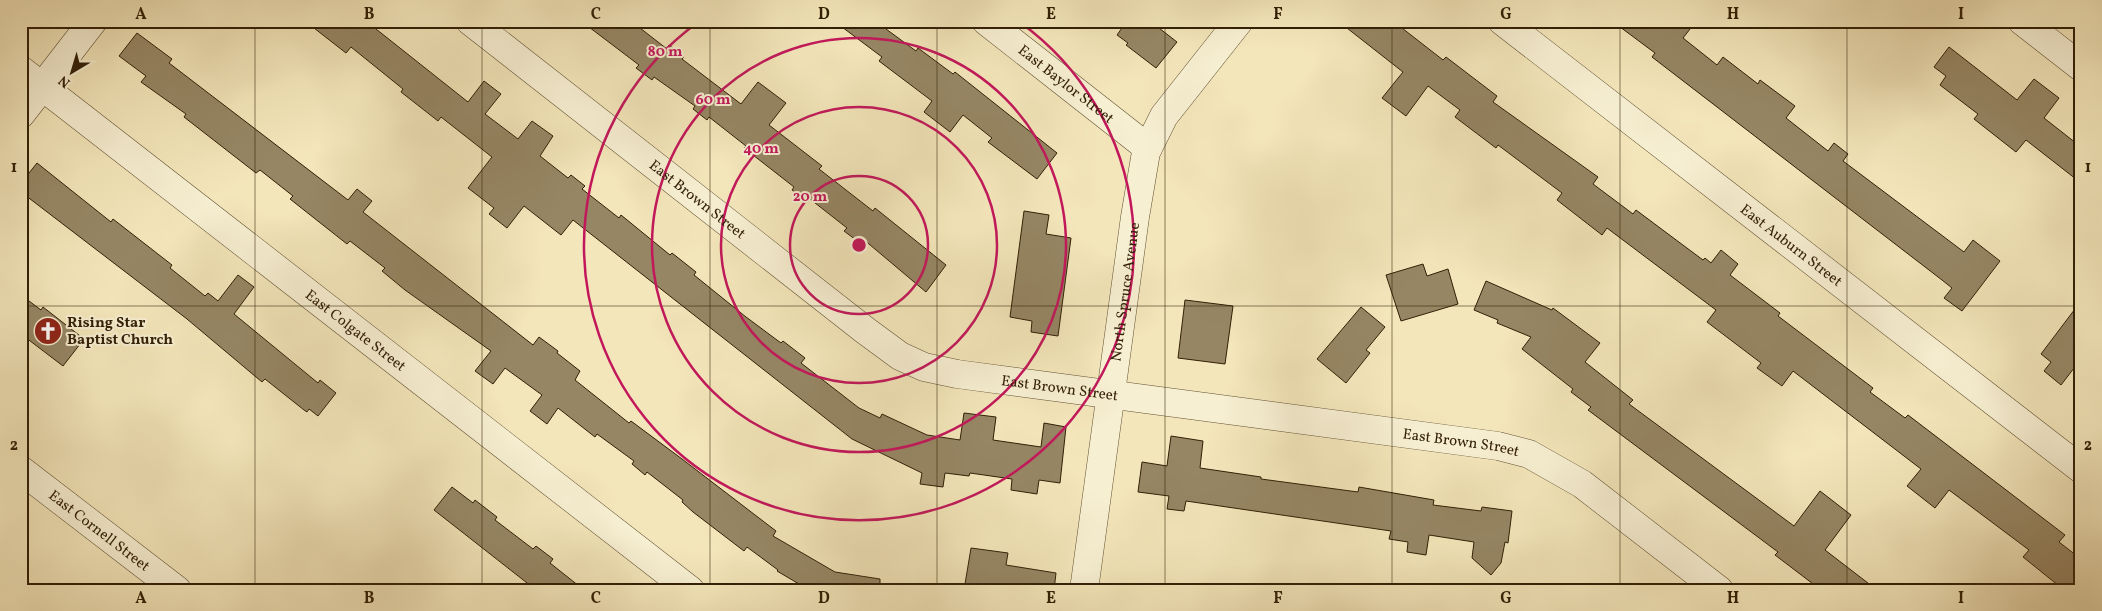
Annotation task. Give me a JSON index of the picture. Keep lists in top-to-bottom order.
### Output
{
  "streets": {
    "street": [
      "East Baylor Street",
      "East Brown Street",
      "East Auburn Street",
      "North Spruce Avenue",
      "East Colgate Street",
      "East Cornell Street"
    ]
  },
  "crossings": [
    ["East Baylor Street", "North Spruce Avenue"],
    ["East Brown Street", "North Spruce Avenue"]
  ],
  "places": {
    "church": ["Rising Star Baptist Church"]
  },
  "north": "bottom left",
  "grid": {
    "columns": [
      "A",
      "B",
      "C",
      "D",
      "E",
      "F",
      "G",
      "H",
      "I"
    ],
    "rows": ["1", "2"]
  },
  "rings": [
    "80 m",
    "60 m",
    "40 m",
    "20 m"
  ]
}
